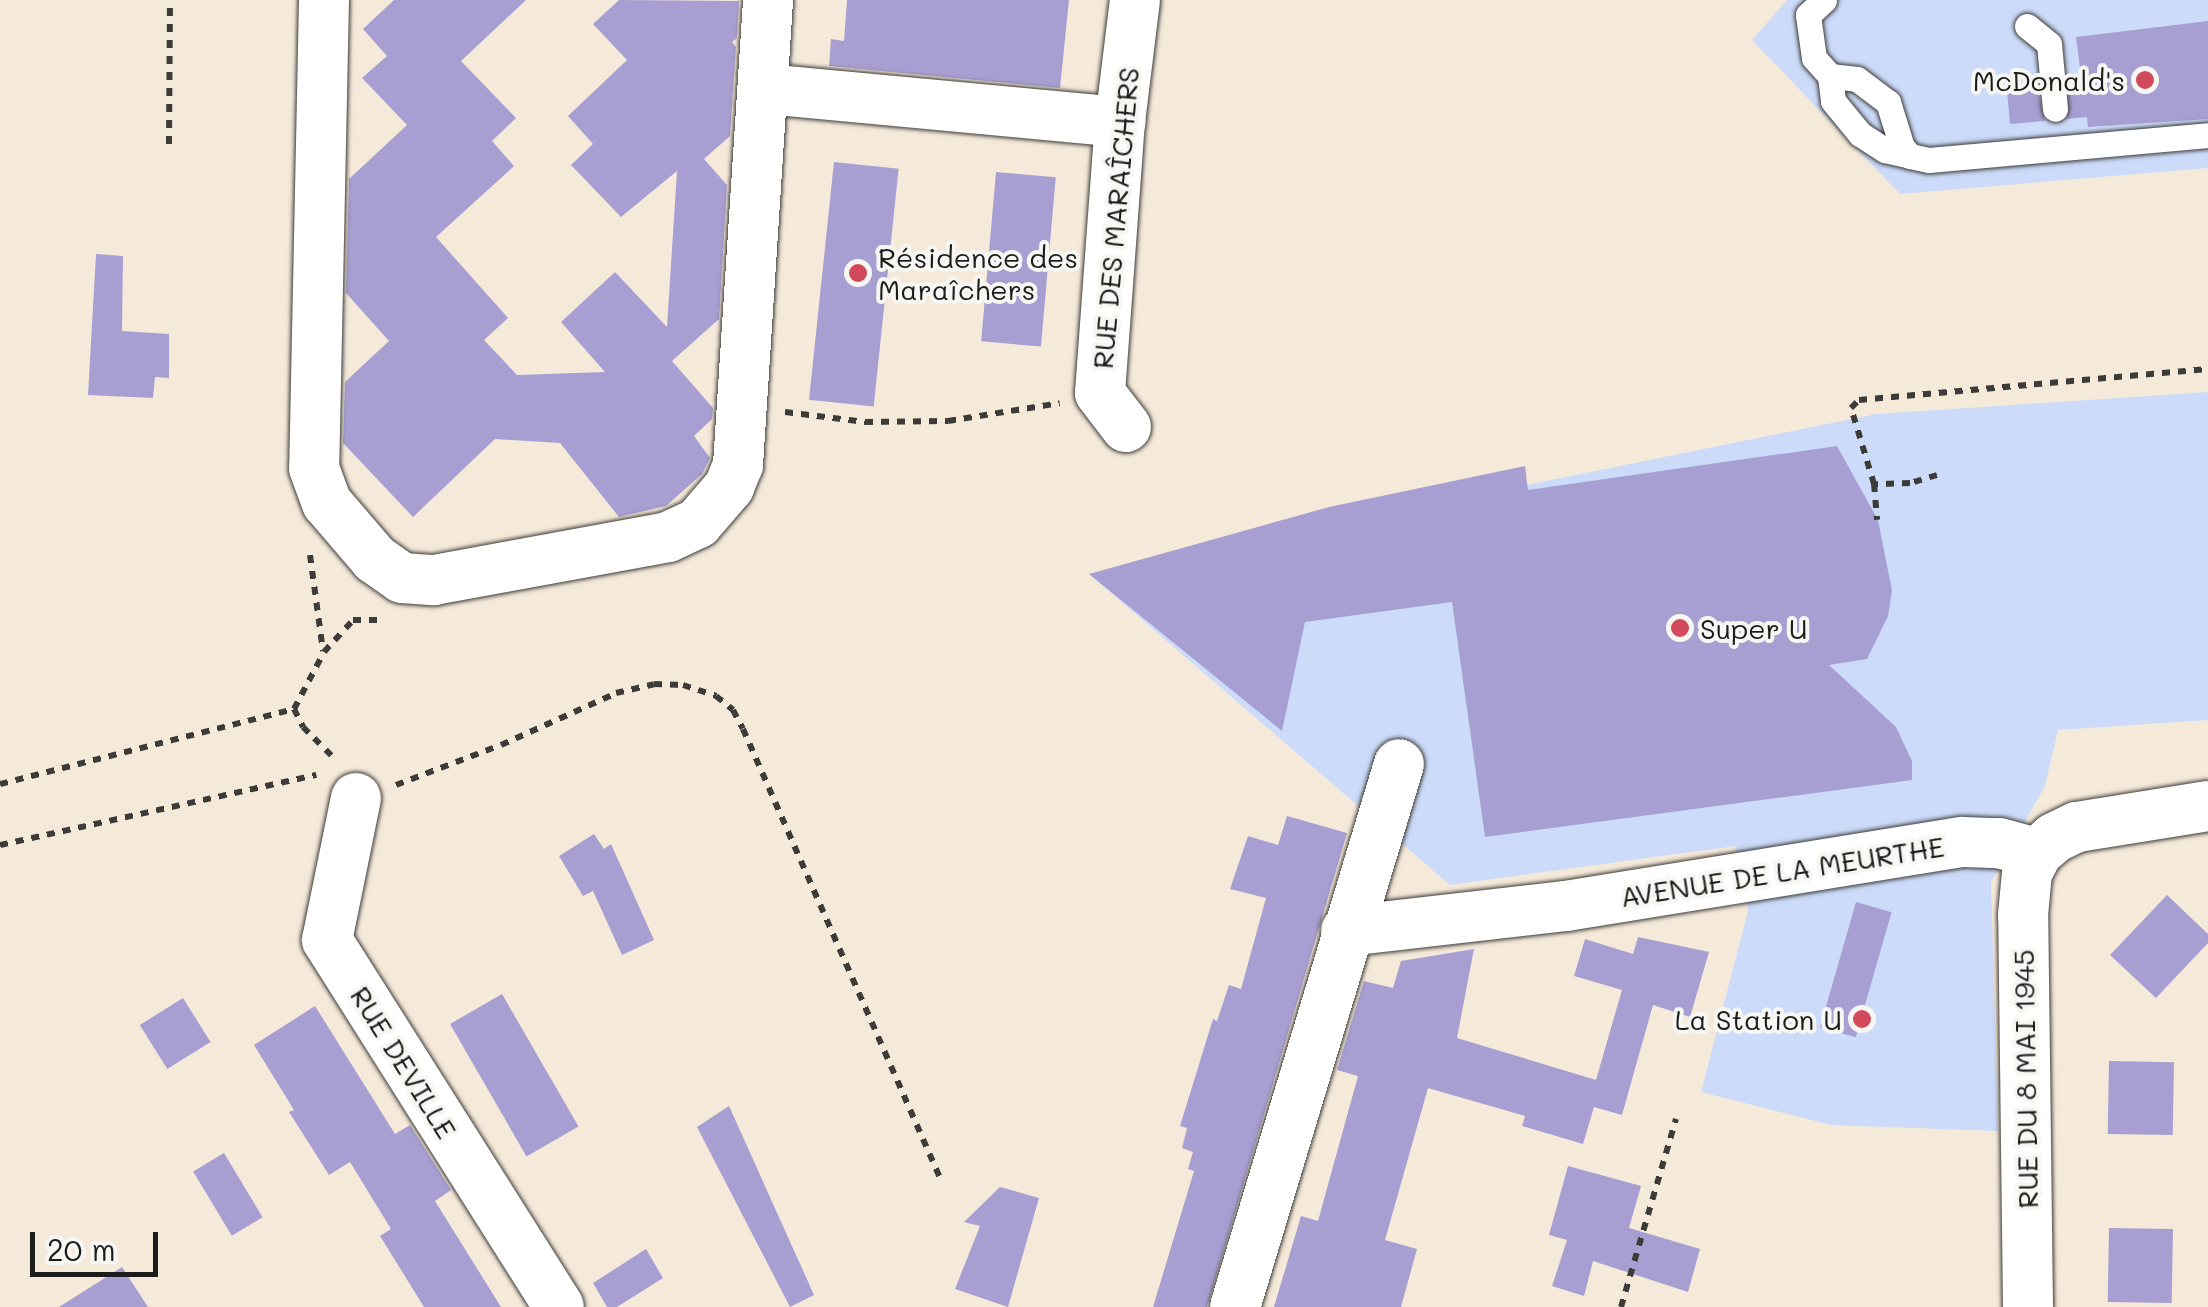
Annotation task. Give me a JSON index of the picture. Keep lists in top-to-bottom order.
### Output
{
  "streets": {
    "street": [
      "RUE DES MARAÎCHERS",
      "AVENUE DE LA MEURTHE",
      "RUE DEVILLE",
      "RUE DU 8 MAI 1945"
    ]
  },
  "crossings": [
    ["AVENUE DE LA MEURTHE", "RUE DU 8 MAI 1945"]
  ],
  "places": [
    "McDonald's",
    "Résidence des Maraîchers",
    "Super U",
    "La Station U"
  ],
  "scale_bar": "20 m"
}
